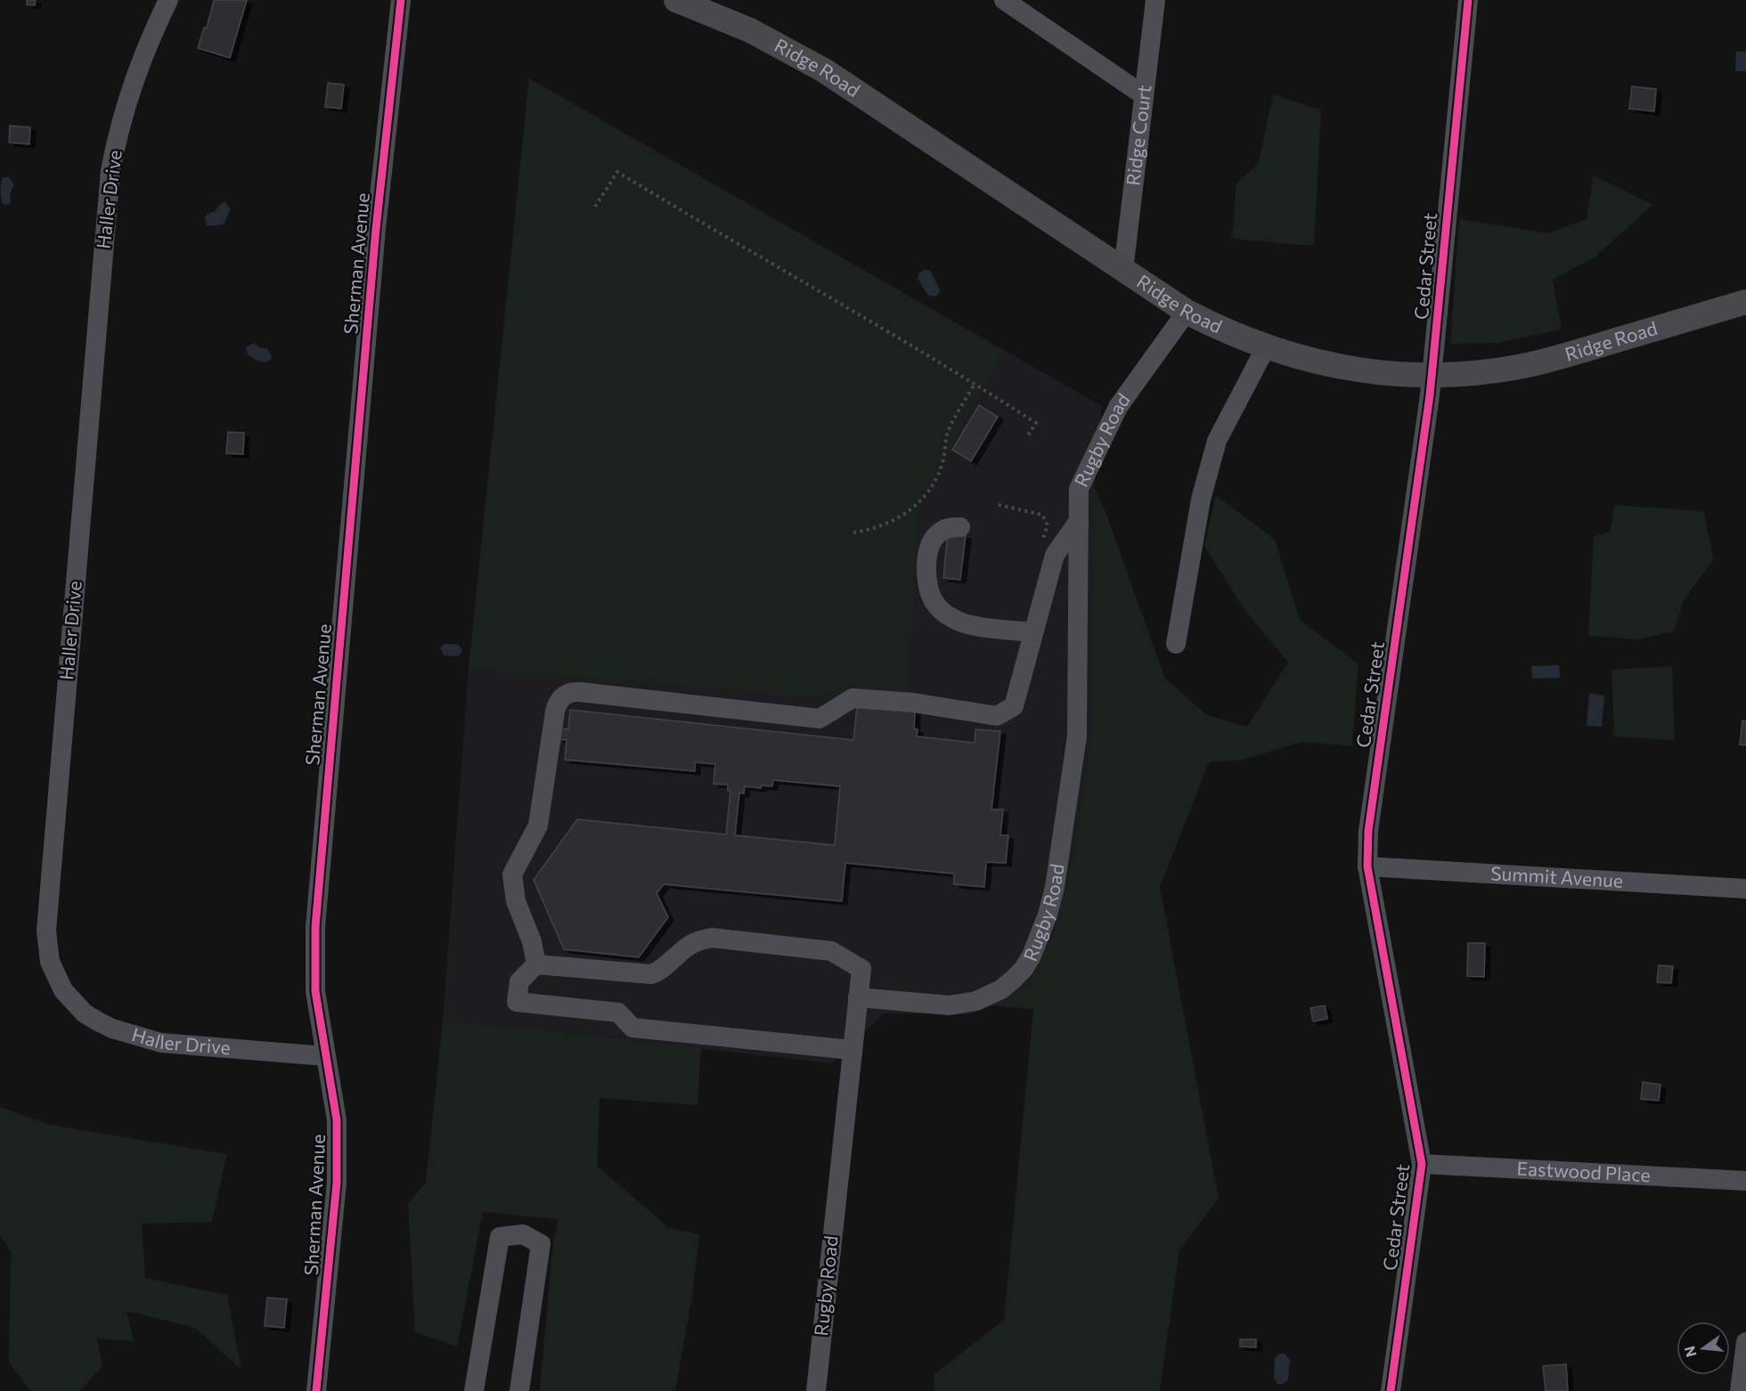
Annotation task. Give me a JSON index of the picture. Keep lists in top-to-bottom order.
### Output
{
  "streets": {
    "main road": ["Ridge Road"],
    "street": [
      "Ridge Court",
      "Haller Drive",
      "Sherman Avenue",
      "Cedar Street",
      "Rugby Road",
      "Summit Avenue",
      "Eastwood Place"
    ]
  },
  "crossings": [
    ["Ridge Road", "Ridge Court"],
    ["Ridge Road", "Cedar Street"],
    ["Ridge Road", "Rugby Road"],
    ["Haller Drive", "Sherman Avenue"],
    ["Cedar Street", "Summit Avenue"],
    ["Cedar Street", "Eastwood Place"]
  ],
  "north": "left"
}
